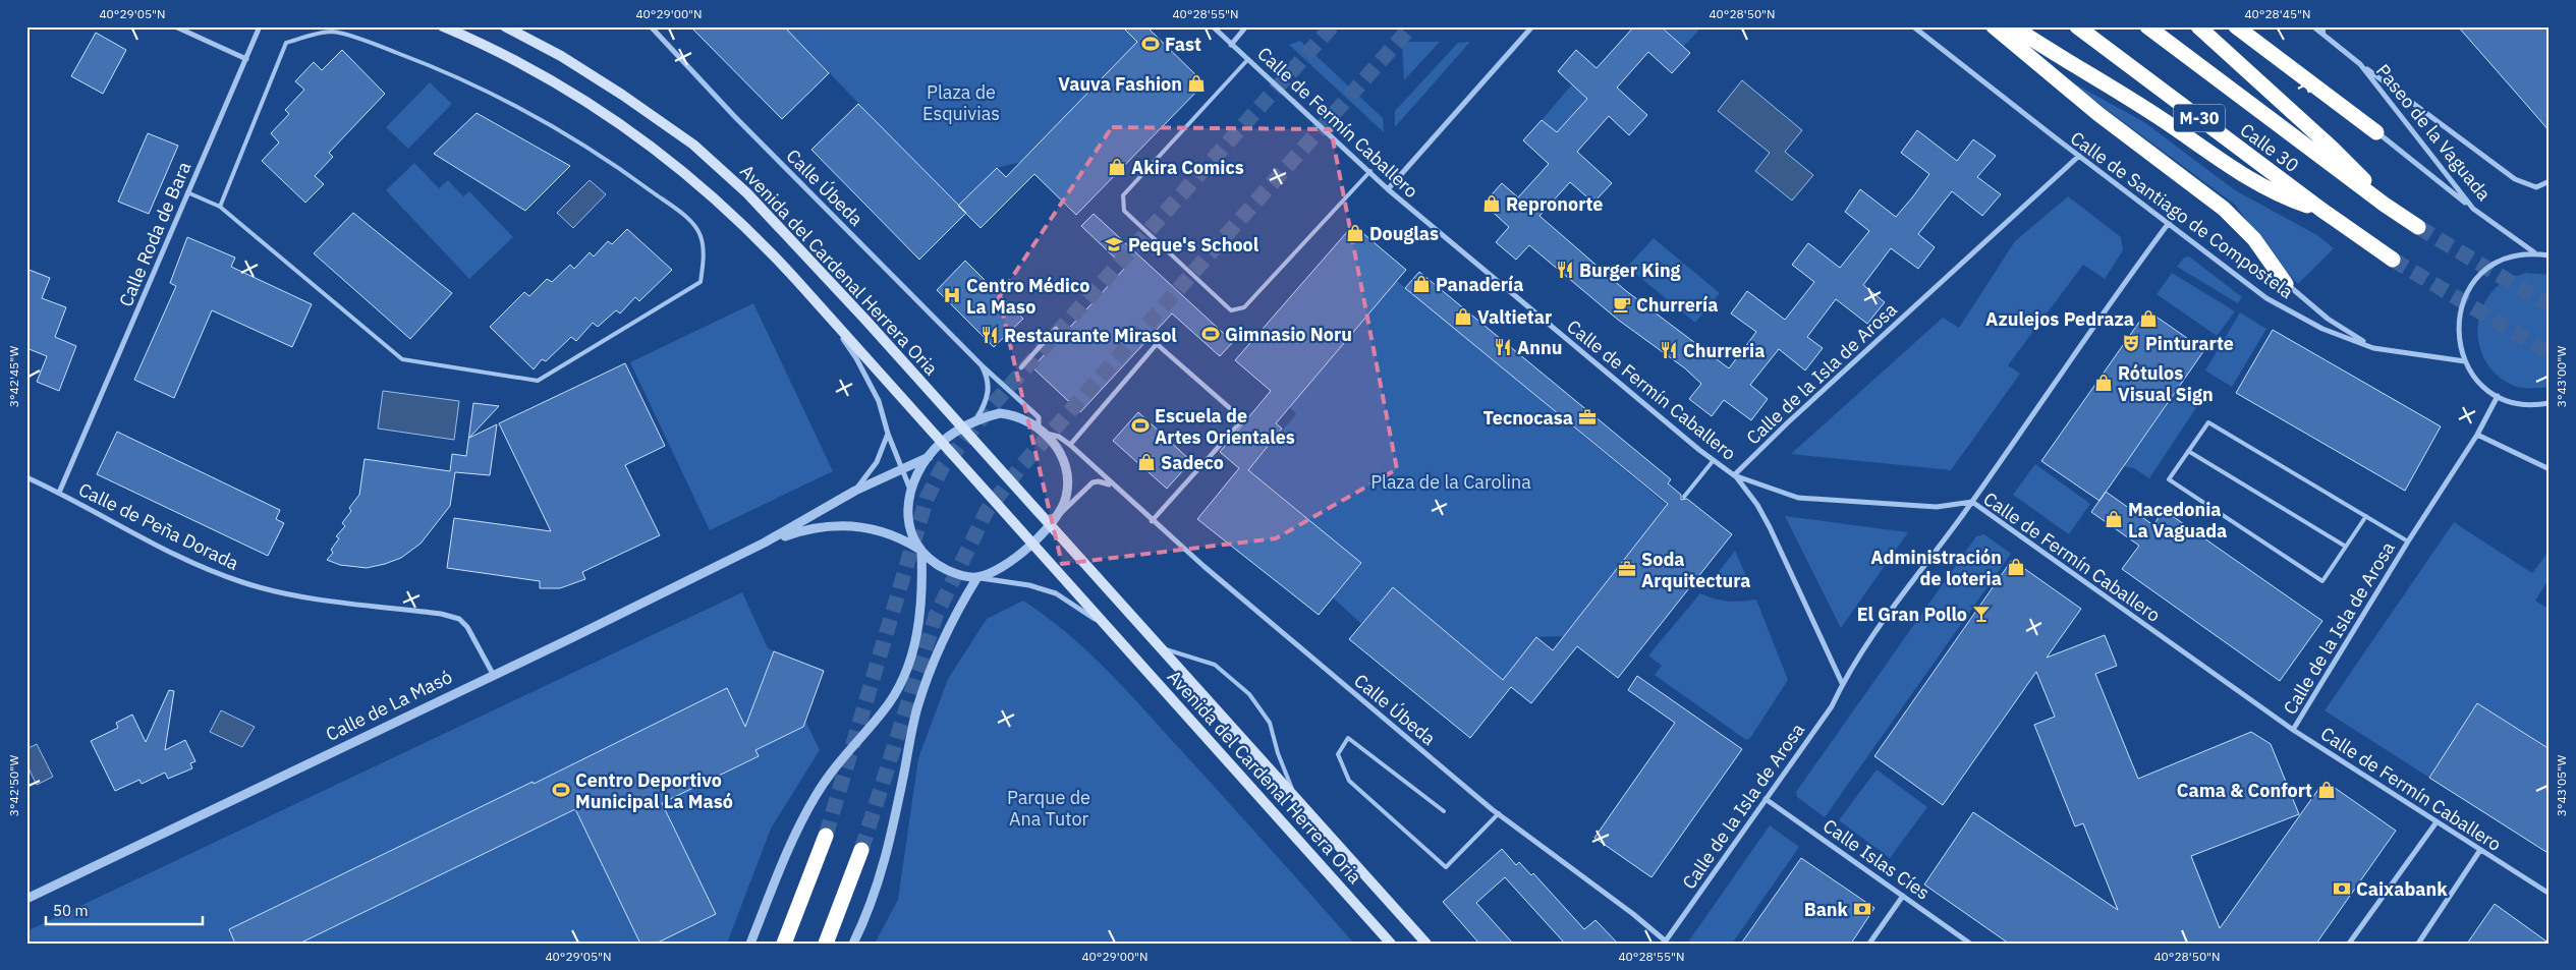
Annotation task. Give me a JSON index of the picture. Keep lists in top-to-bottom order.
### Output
{
  "streets": {
    "highway": ["M-30", "Calle 30"],
    "main road": ["Avenida del Cardenal Herrera Oria"],
    "street": [
      "Calle de Fermín Caballero",
      "Paseo de la Vaguada",
      "Calle Úbeda",
      "Calle de Santiago de Compostela",
      "Calle Roda de Bara",
      "Calle de la Isla de Arosa",
      "Calle de Peña Dorada",
      "Calle de La Masó",
      "Calle Islas Cíes"
    ]
  },
  "crossings": [
    ["Calle de Fermín Caballero", "Calle de la Isla de Arosa"],
    ["Calle Úbeda", "Avenida del Cardenal Herrera Oria"],
    ["Calle Úbeda", "Calle de la Isla de Arosa"],
    ["Calle de Santiago de Compostela", "Calle de la Isla de Arosa"],
    ["Calle Roda de Bara", "Calle de Peña Dorada"],
    ["Avenida del Cardenal Herrera Oria", "Calle de La Masó"],
    ["Calle de la Isla de Arosa", "Calle Islas Cíes"],
    ["Calle de Peña Dorada", "Calle de La Masó"]
  ],
  "parks": ["Plaza de Esquivias", "Plaza de la Carolina", "Parque de Ana Tutor"],
  "places": {
    "sports": [
      "Fast",
      "Gimnasio Noru",
      "Escuela de Artes Orientales",
      "Centro Deportivo Municipal La Masó"
    ],
    "shop": [
      "Vauva Fashion",
      "Akira Comics",
      "Repronorte",
      "Douglas",
      "Panadería",
      "Valtietar",
      "Azulejos Pedraza",
      "Rótulos Visual Sign",
      "Sadeco",
      "Macedonia La Vaguada",
      "Administración de loteria",
      "Cama & Confort"
    ],
    "school or university": ["Peque's School"],
    "restaurant": [
      "Burger King",
      "Restaurante Mirasol",
      "Annu",
      "Churreria"
    ],
    "hospital": ["Centro Médico La Maso"],
    "cafe": ["Churrería"],
    "theatre": ["Pinturarte"],
    "office": ["Tecnocasa", "Soda Arquitectura"],
    "bar": ["El Gran Pollo"],
    "bank": ["Caixabank", "Bank"]
  },
  "scale_bar": "50 m",
  "coordinates": [
    "40°29'05\"N",
    "40°29'00\"N",
    "40°28'55\"N",
    "40°28'50\"N",
    "40°28'45\"N",
    "3°43'00\"W",
    "3°42'45\"W",
    "3°43'05\"W",
    "3°42'50\"W"
  ]
}
